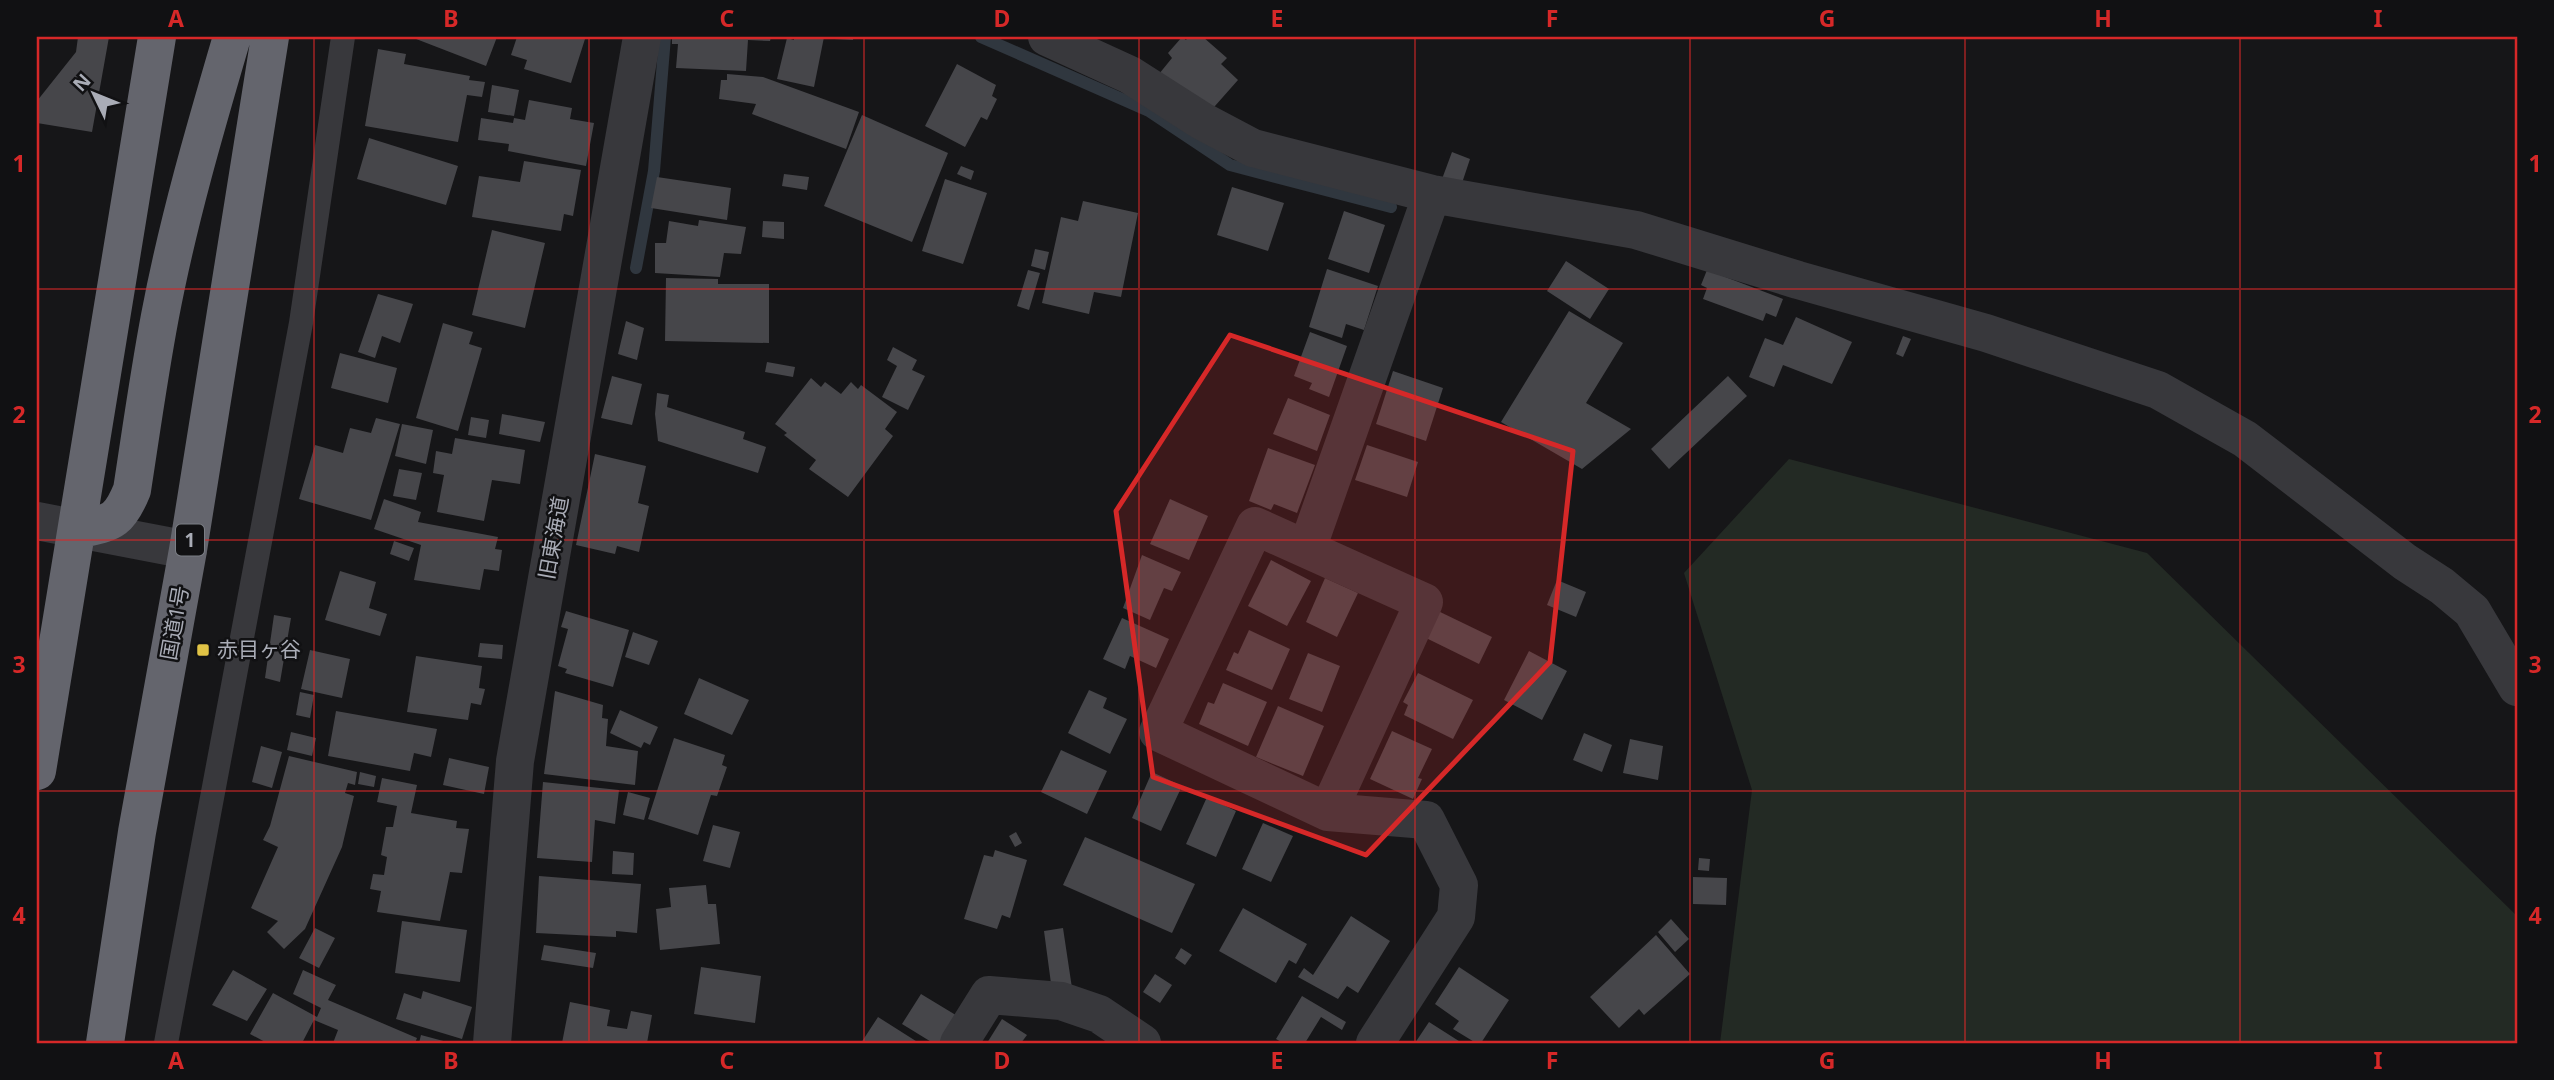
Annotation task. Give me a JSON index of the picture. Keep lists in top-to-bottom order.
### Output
{
  "streets": {
    "highway": ["1", "国道1号"],
    "street": ["旧東海道"]
  },
  "places": {
    "transit": ["赤目ヶ谷"]
  },
  "north": "top left",
  "grid": {
    "columns": [
      "A",
      "B",
      "C",
      "D",
      "E",
      "F",
      "G",
      "H",
      "I"
    ],
    "rows": [
      "1",
      "2",
      "3",
      "4"
    ]
  }
}
